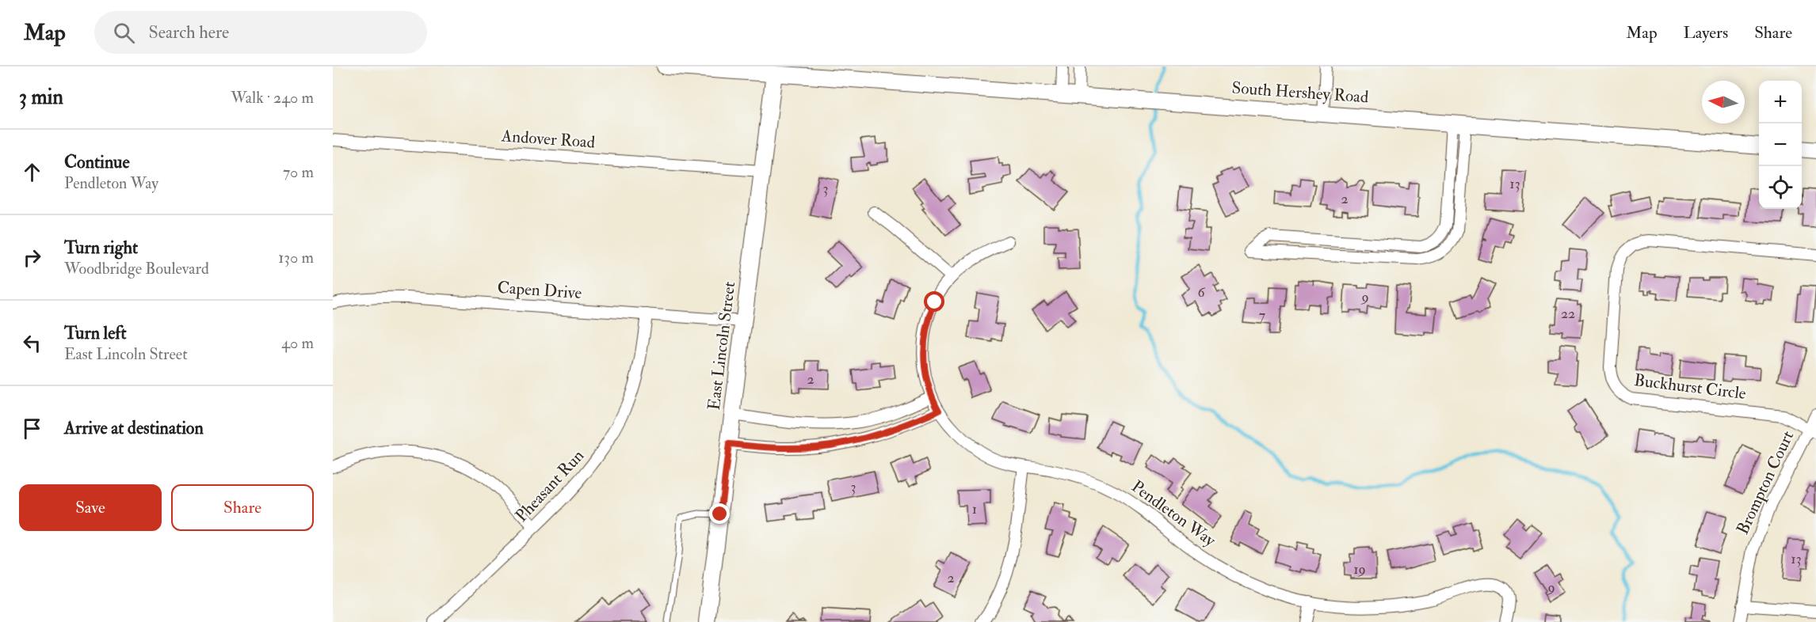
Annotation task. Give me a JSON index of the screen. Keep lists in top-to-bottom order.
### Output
{
  "streets": {
    "main road": ["South Hershey Road", "East Lincoln Street"],
    "street": [
      "Andover Road",
      "Capen Drive",
      "Buckhurst Circle",
      "Brompton Court",
      "Pheasant Run",
      "Pendleton Way"
    ]
  },
  "crossings": [
    ["South Hershey Road", "East Lincoln Street"],
    ["Andover Road", "East Lincoln Street"],
    ["Capen Drive", "East Lincoln Street"],
    ["Capen Drive", "Pheasant Run"],
    ["Buckhurst Circle", "Brompton Court"]
  ],
  "house_numbers": [
    "13",
    "3",
    "2",
    "6",
    "9",
    "22",
    "7",
    "2",
    "3",
    "1",
    "13",
    "19",
    "2",
    "9"
  ],
  "north": "left",
  "page": {
    "header": "Map",
    "search": "Search here",
    "nav": ["Map", "Layers", "Share"],
    "heading": ["3 min", "Walk · 240 m"],
    "map_buttons": ["+", "−"],
    "list": [
      ["Continue", "Pendleton Way", "70 m"],
      ["Turn right", "Woodbridge Boulevard", "130 m"],
      ["Turn left", "East Lincoln Street", "40 m"],
      "Arrive at destination"
    ],
    "buttons": ["Save", "Share"]
  }
}
